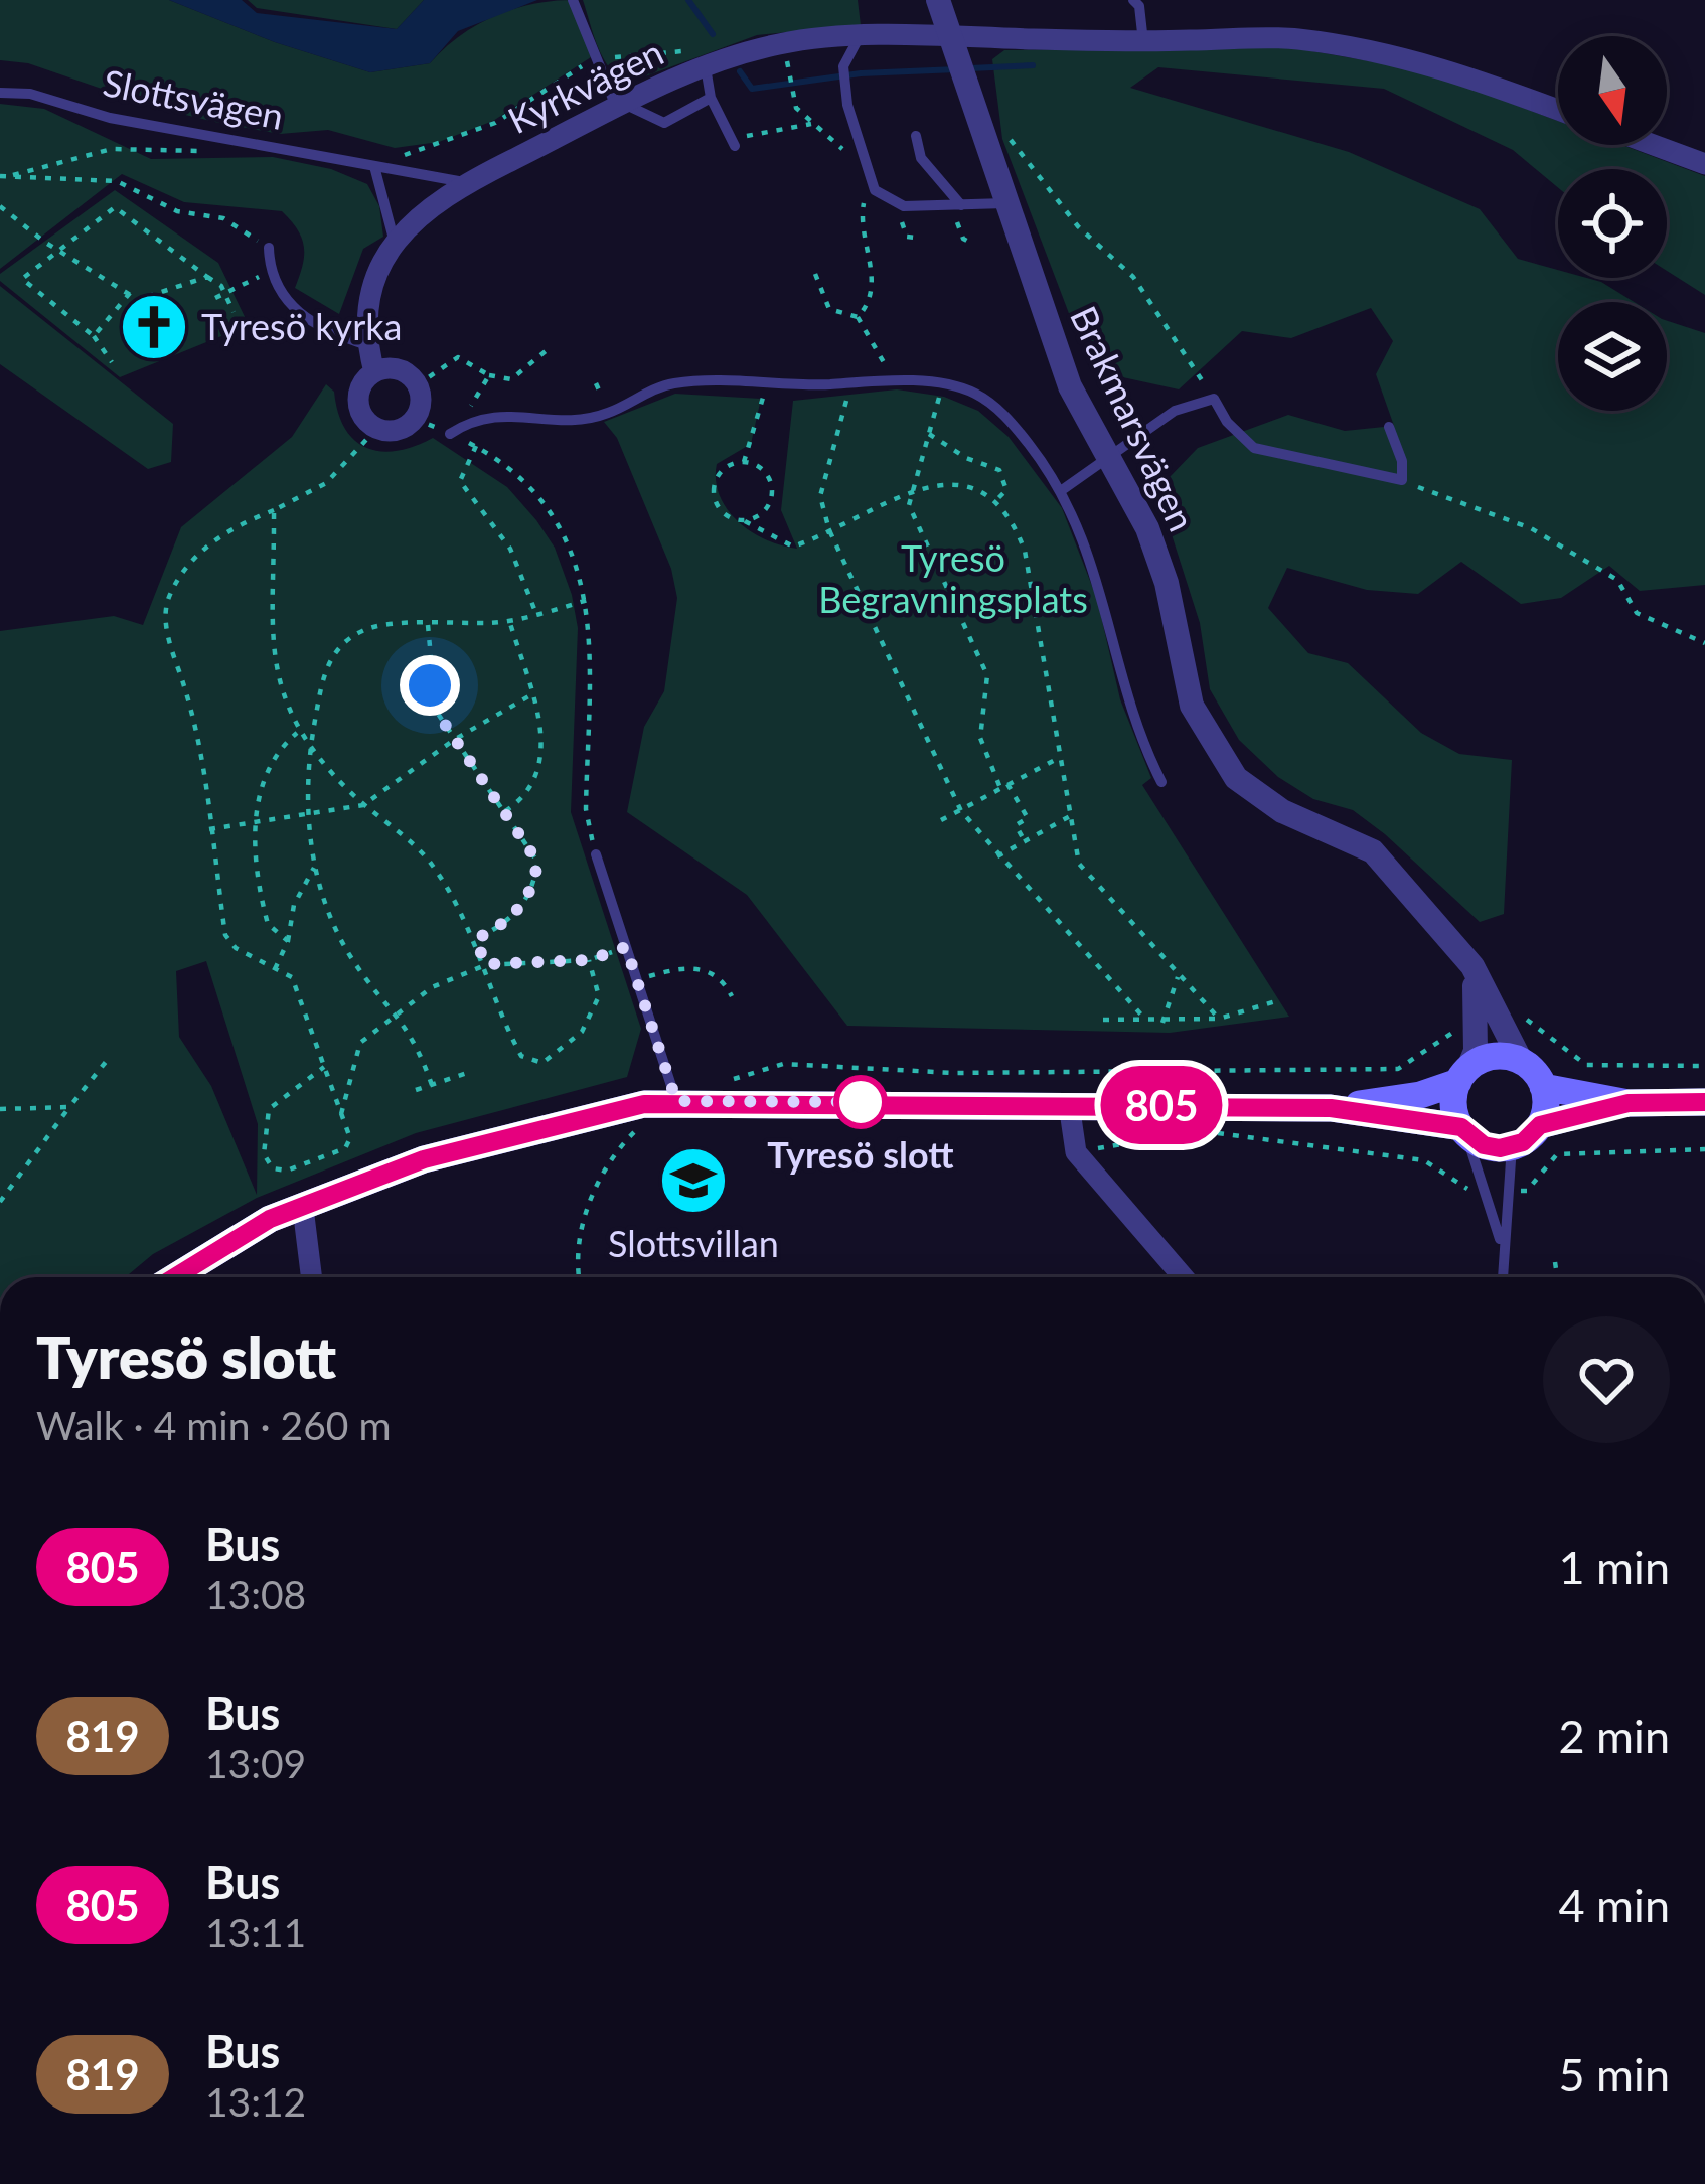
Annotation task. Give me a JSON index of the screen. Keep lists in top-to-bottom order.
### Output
{
  "streets": {
    "street": ["Kyrkvägen", "Brakmarsvägen"],
    "lane": ["Slottsvägen"]
  },
  "crossings": [
    ["Kyrkvägen", "Slottsvägen"],
    ["Kyrkvägen", "Brakmarsvägen"]
  ],
  "parks": ["Tyresö Begravningsplats"],
  "places": {
    "church": ["Tyresö kyrka"],
    "other": ["Tyresö slott"],
    "school or university": ["Slottsvillan"]
  },
  "lines": ["bus line 805"],
  "north": "bottom",
  "page": {
    "on_map": "805",
    "heading": ["Tyresö slott", "Walk · 4 min · 260 m"],
    "list": [
      {
        "mark": "805",
        "name": "Bus",
        "note": "13:08",
        "value": "1 min"
      },
      {
        "mark": "819",
        "name": "Bus",
        "note": "13:09",
        "value": "2 min"
      },
      {
        "mark": "805",
        "name": "Bus",
        "note": "13:11",
        "value": "4 min"
      },
      {
        "mark": "819",
        "name": "Bus",
        "note": "13:12",
        "value": "5 min"
      }
    ]
  }
}
